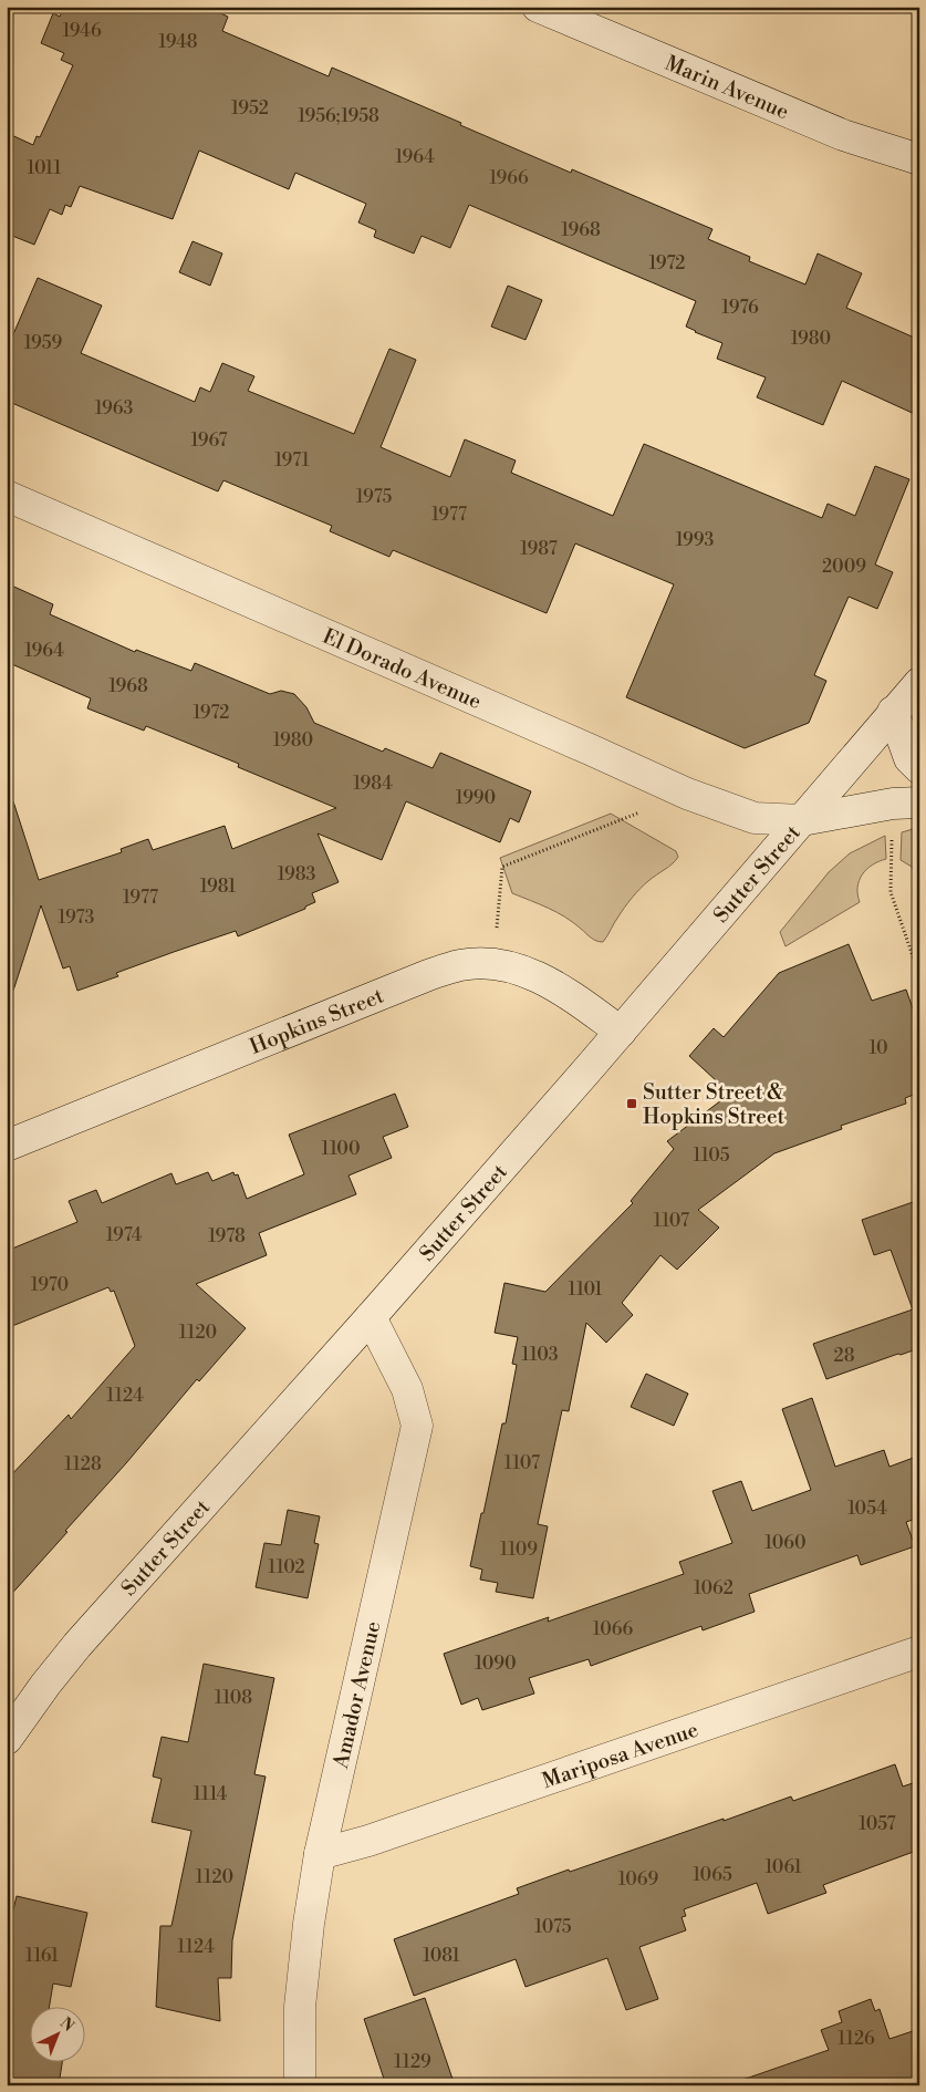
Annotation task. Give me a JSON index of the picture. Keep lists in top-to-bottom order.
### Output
{
  "streets": {
    "street": [
      "Marin Avenue",
      "El Dorado Avenue",
      "Sutter Street",
      "Hopkins Street",
      "Amador Avenue",
      "Mariposa Avenue"
    ]
  },
  "crossings": [
    ["El Dorado Avenue", "Sutter Street"],
    ["Sutter Street", "Hopkins Street"],
    ["Sutter Street", "Amador Avenue"],
    ["Amador Avenue", "Mariposa Avenue"]
  ],
  "places": {
    "transit": ["Sutter Street & Hopkins Street"]
  },
  "house_numbers": [
    "1946",
    "1948",
    "1952",
    "1956;1958",
    "1964",
    "1011",
    "1966",
    "1968",
    "1972",
    "1976",
    "1980",
    "1959",
    "1963",
    "1967",
    "1971",
    "1975",
    "1977",
    "1993",
    "1987",
    "2009",
    "1964",
    "1968",
    "1972",
    "1980",
    "1984",
    "1990",
    "1983",
    "1981",
    "1977",
    "1973",
    "10",
    "1100",
    "1105",
    "1107",
    "1974",
    "1978",
    "1970",
    "1101",
    "1120",
    "1103",
    "28",
    "1124",
    "1107",
    "1128",
    "1054",
    "1060",
    "1109",
    "1102",
    "1062",
    "1066",
    "1090",
    "1108",
    "1114",
    "1057",
    "1061",
    "1065",
    "1120",
    "1069",
    "1075",
    "1124",
    "1161",
    "1081",
    "1126",
    "1129"
  ],
  "north": "top right"
}
